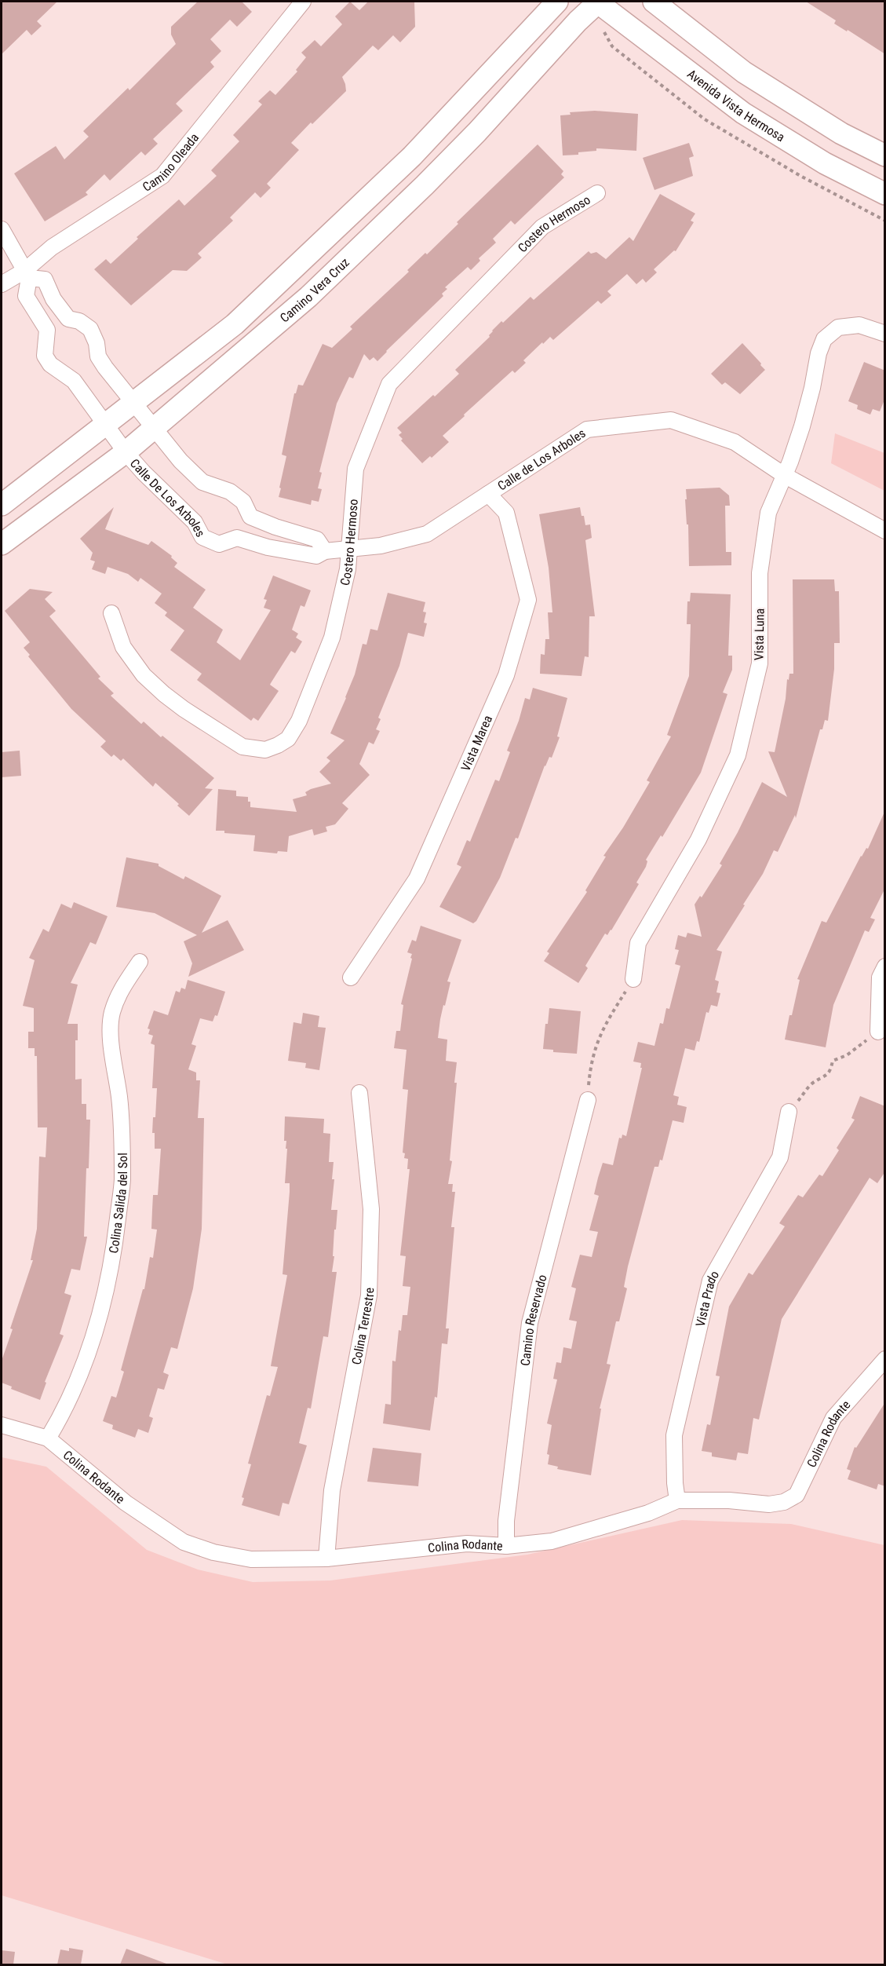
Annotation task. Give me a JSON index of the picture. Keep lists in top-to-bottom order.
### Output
{
  "streets": {
    "main road": ["Avenida Vista Hermosa", "Camino Vera Cruz"],
    "street": [
      "Camino Oleada",
      "Costero Hermoso",
      "Calle de Los Arboles",
      "Calle De Los Arboles",
      "Vista Luna",
      "Vista Marea",
      "Colina Salida del Sol",
      "Vista Prado",
      "Camino Reservado",
      "Colina Terrestre",
      "Colina Rodante"
    ]
  },
  "crossings": [
    ["Avenida Vista Hermosa", "Camino Vera Cruz"],
    ["Costero Hermoso", "Calle de Los Arboles"],
    ["Camino Vera Cruz", "Calle De Los Arboles"],
    ["Calle de Los Arboles", "Calle De Los Arboles"],
    ["Calle de Los Arboles", "Vista Luna"],
    ["Calle de Los Arboles", "Vista Marea"],
    ["Colina Salida del Sol", "Colina Rodante"],
    ["Vista Prado", "Colina Rodante"],
    ["Camino Reservado", "Colina Rodante"],
    ["Colina Terrestre", "Colina Rodante"]
  ]
}
